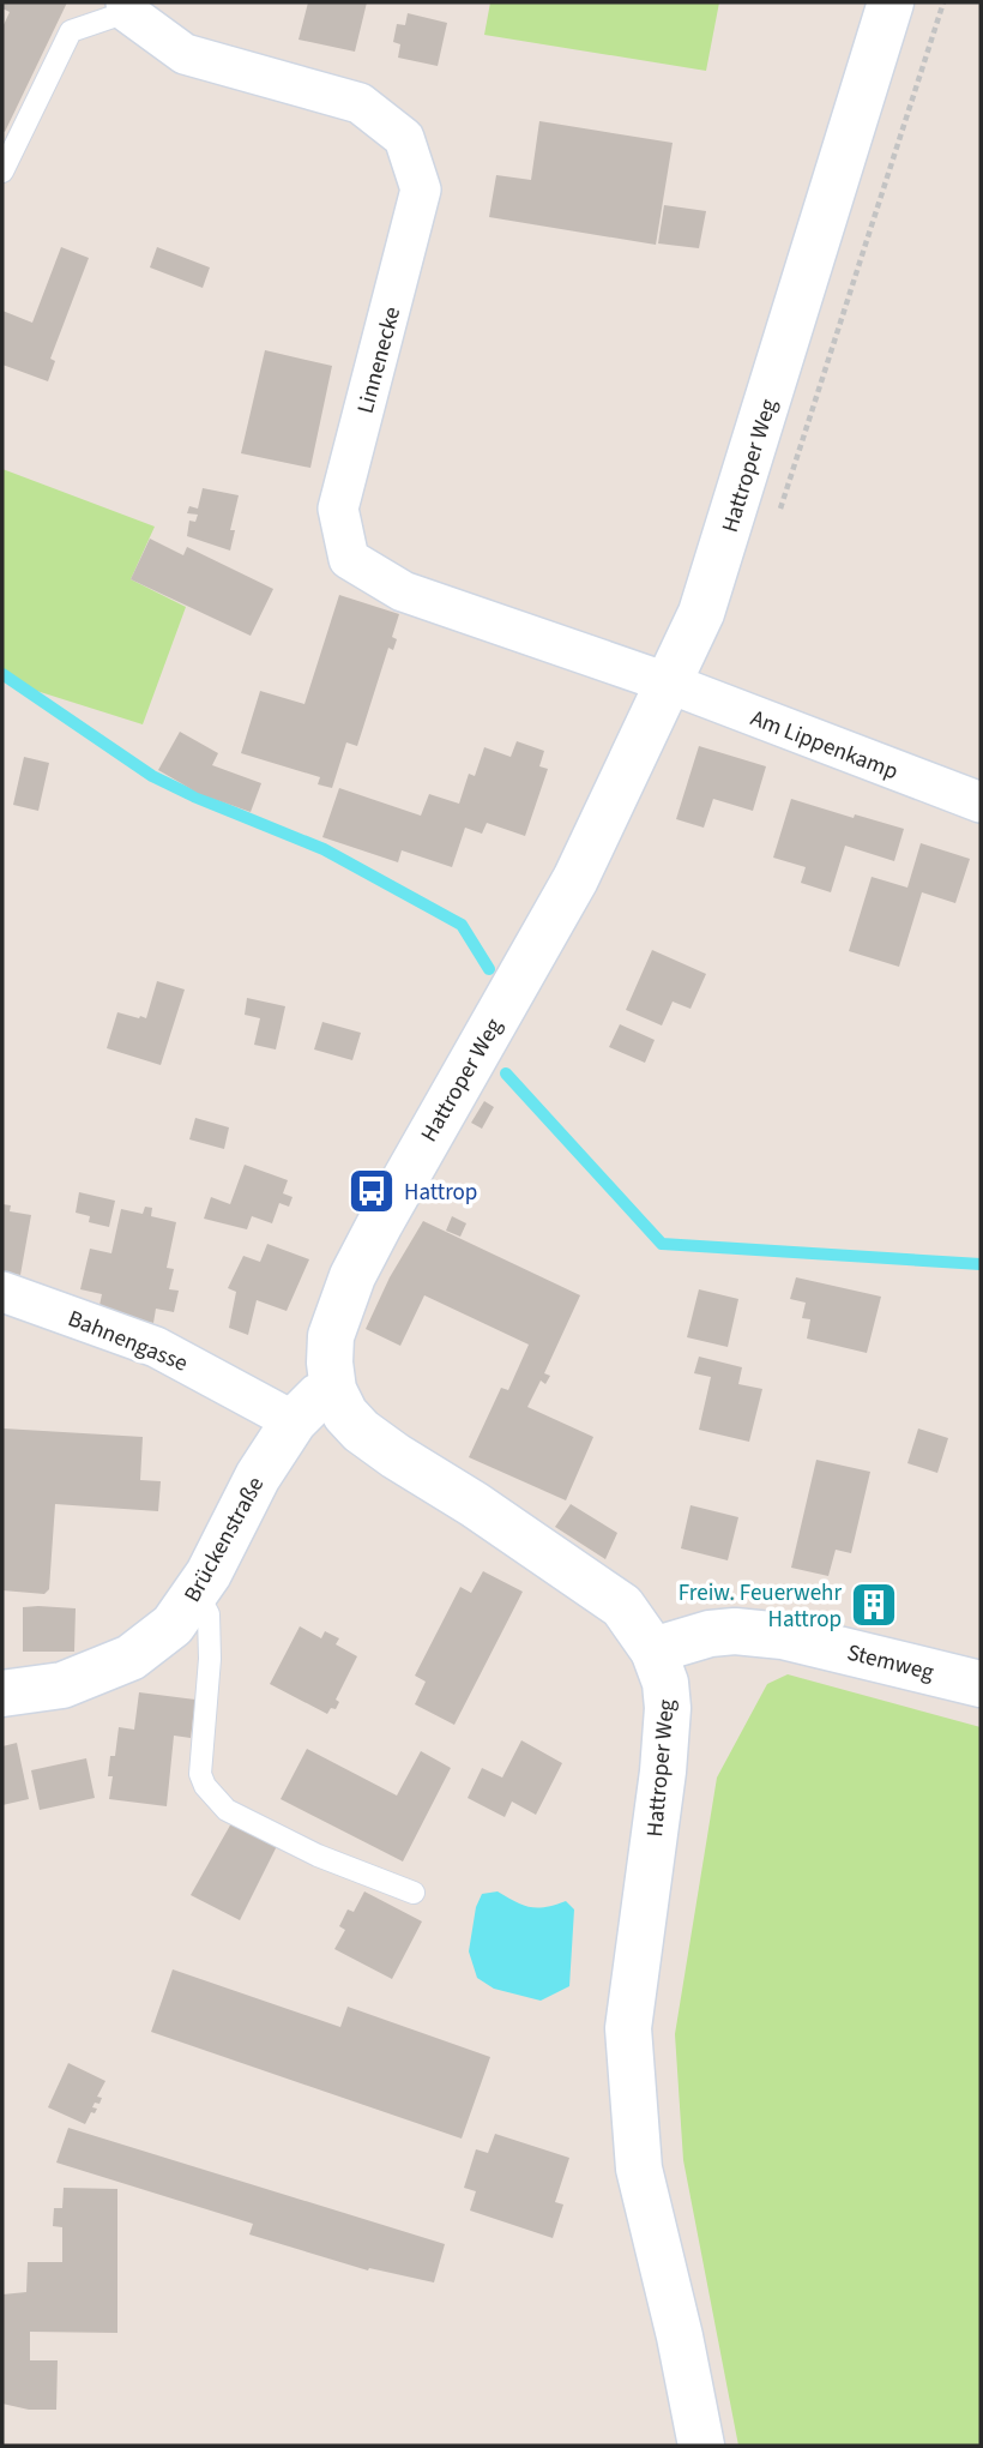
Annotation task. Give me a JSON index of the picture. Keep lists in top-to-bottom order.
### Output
{
  "streets": {
    "main road": ["Hattroper Weg", "Brückenstraße", "Stemweg"],
    "street": ["Linnenecke", "Am Lippenkamp", "Bahnengasse"]
  },
  "crossings": [
    ["Linnenecke", "Hattroper Weg"],
    ["Linnenecke", "Am Lippenkamp"],
    ["Hattroper Weg", "Am Lippenkamp"],
    ["Hattroper Weg", "Brückenstraße"],
    ["Hattroper Weg", "Stemweg"],
    ["Bahnengasse", "Brückenstraße"]
  ],
  "places": {
    "bus stop": ["Hattrop"],
    "building": ["Freiw. Feuerwehr Hattrop"]
  }
}
